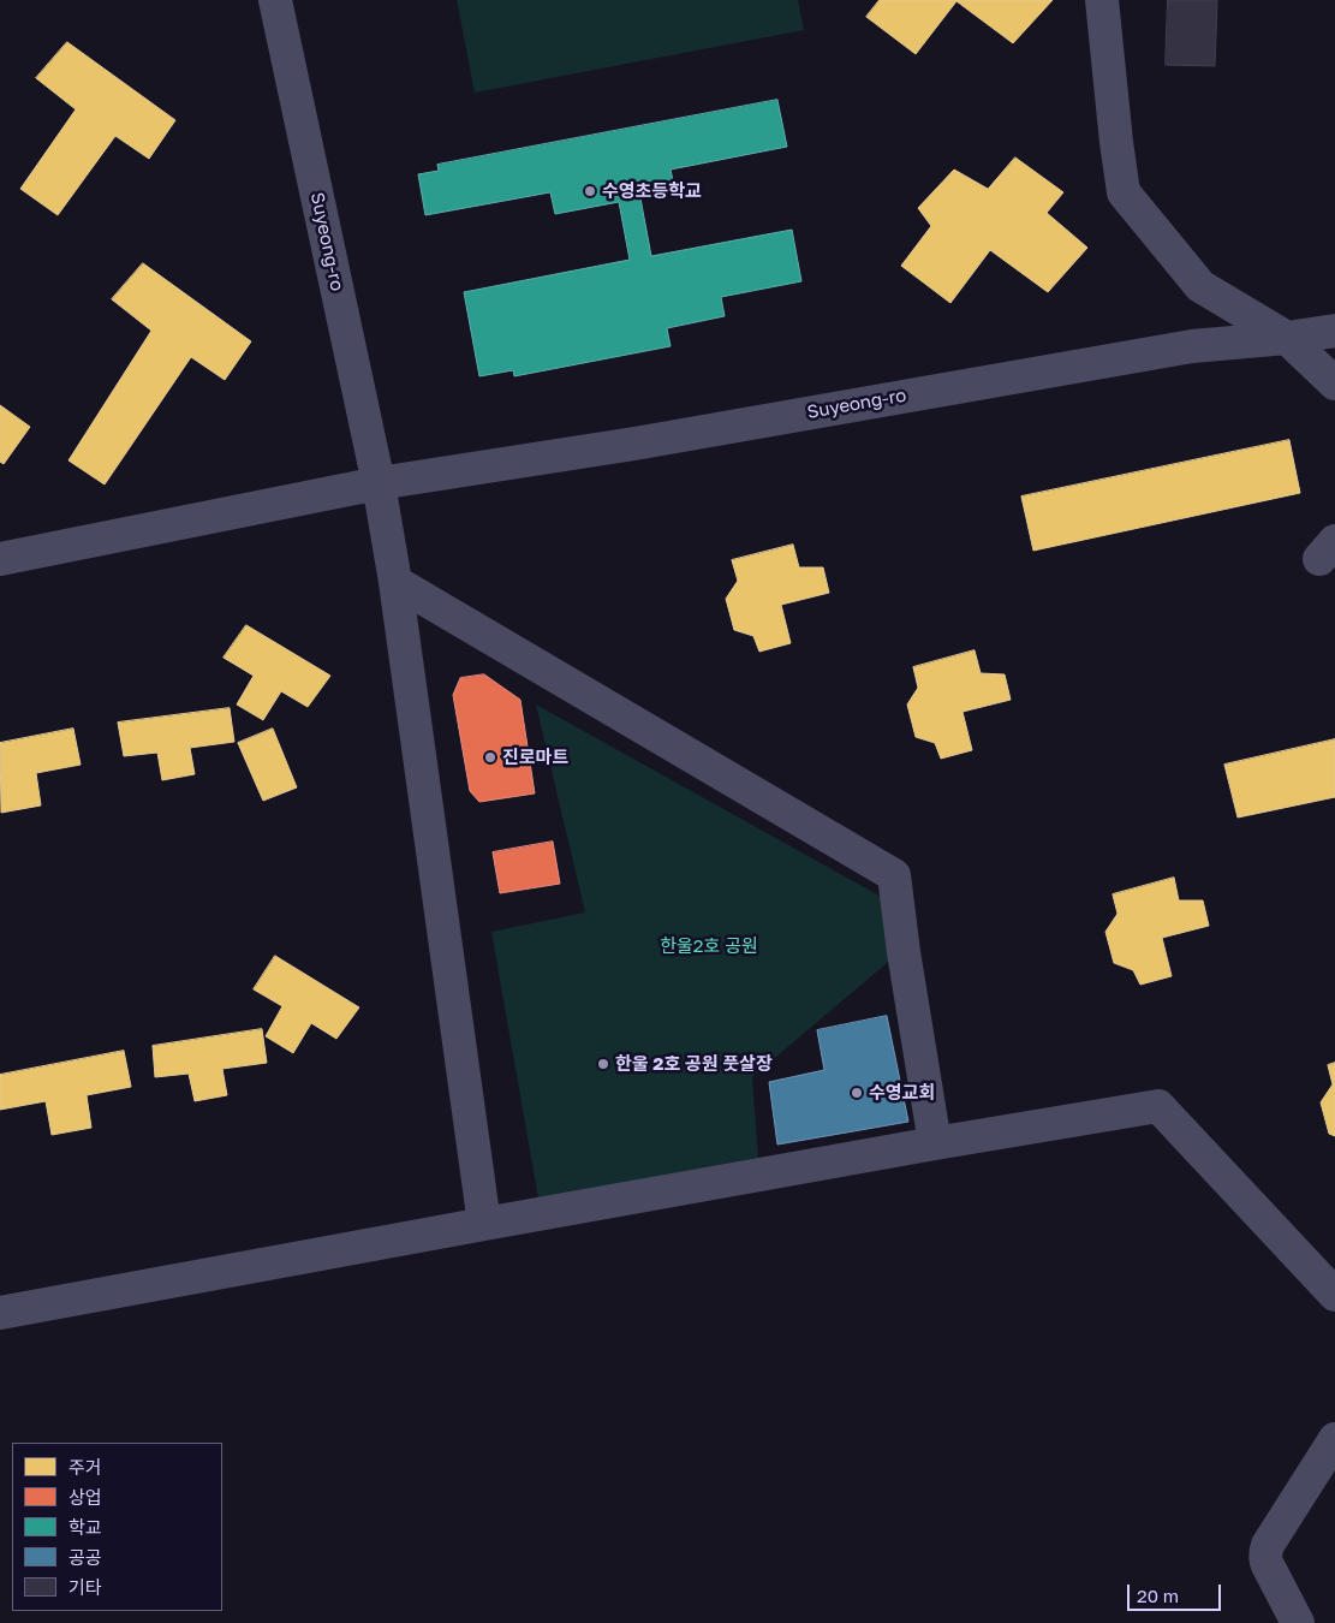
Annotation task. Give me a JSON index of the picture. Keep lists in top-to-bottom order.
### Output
{
  "streets": {
    "street": ["Suyeong-ro"]
  },
  "parks": ["한울2호 공원"],
  "places": [
    "수영초등학교",
    "진로마트",
    "한울 2호 공원 풋살장",
    "수영교회"
  ],
  "legend": [
    "주거",
    "상업",
    "학교",
    "공공",
    "기타"
  ],
  "scale_bar": "20 m"
}
